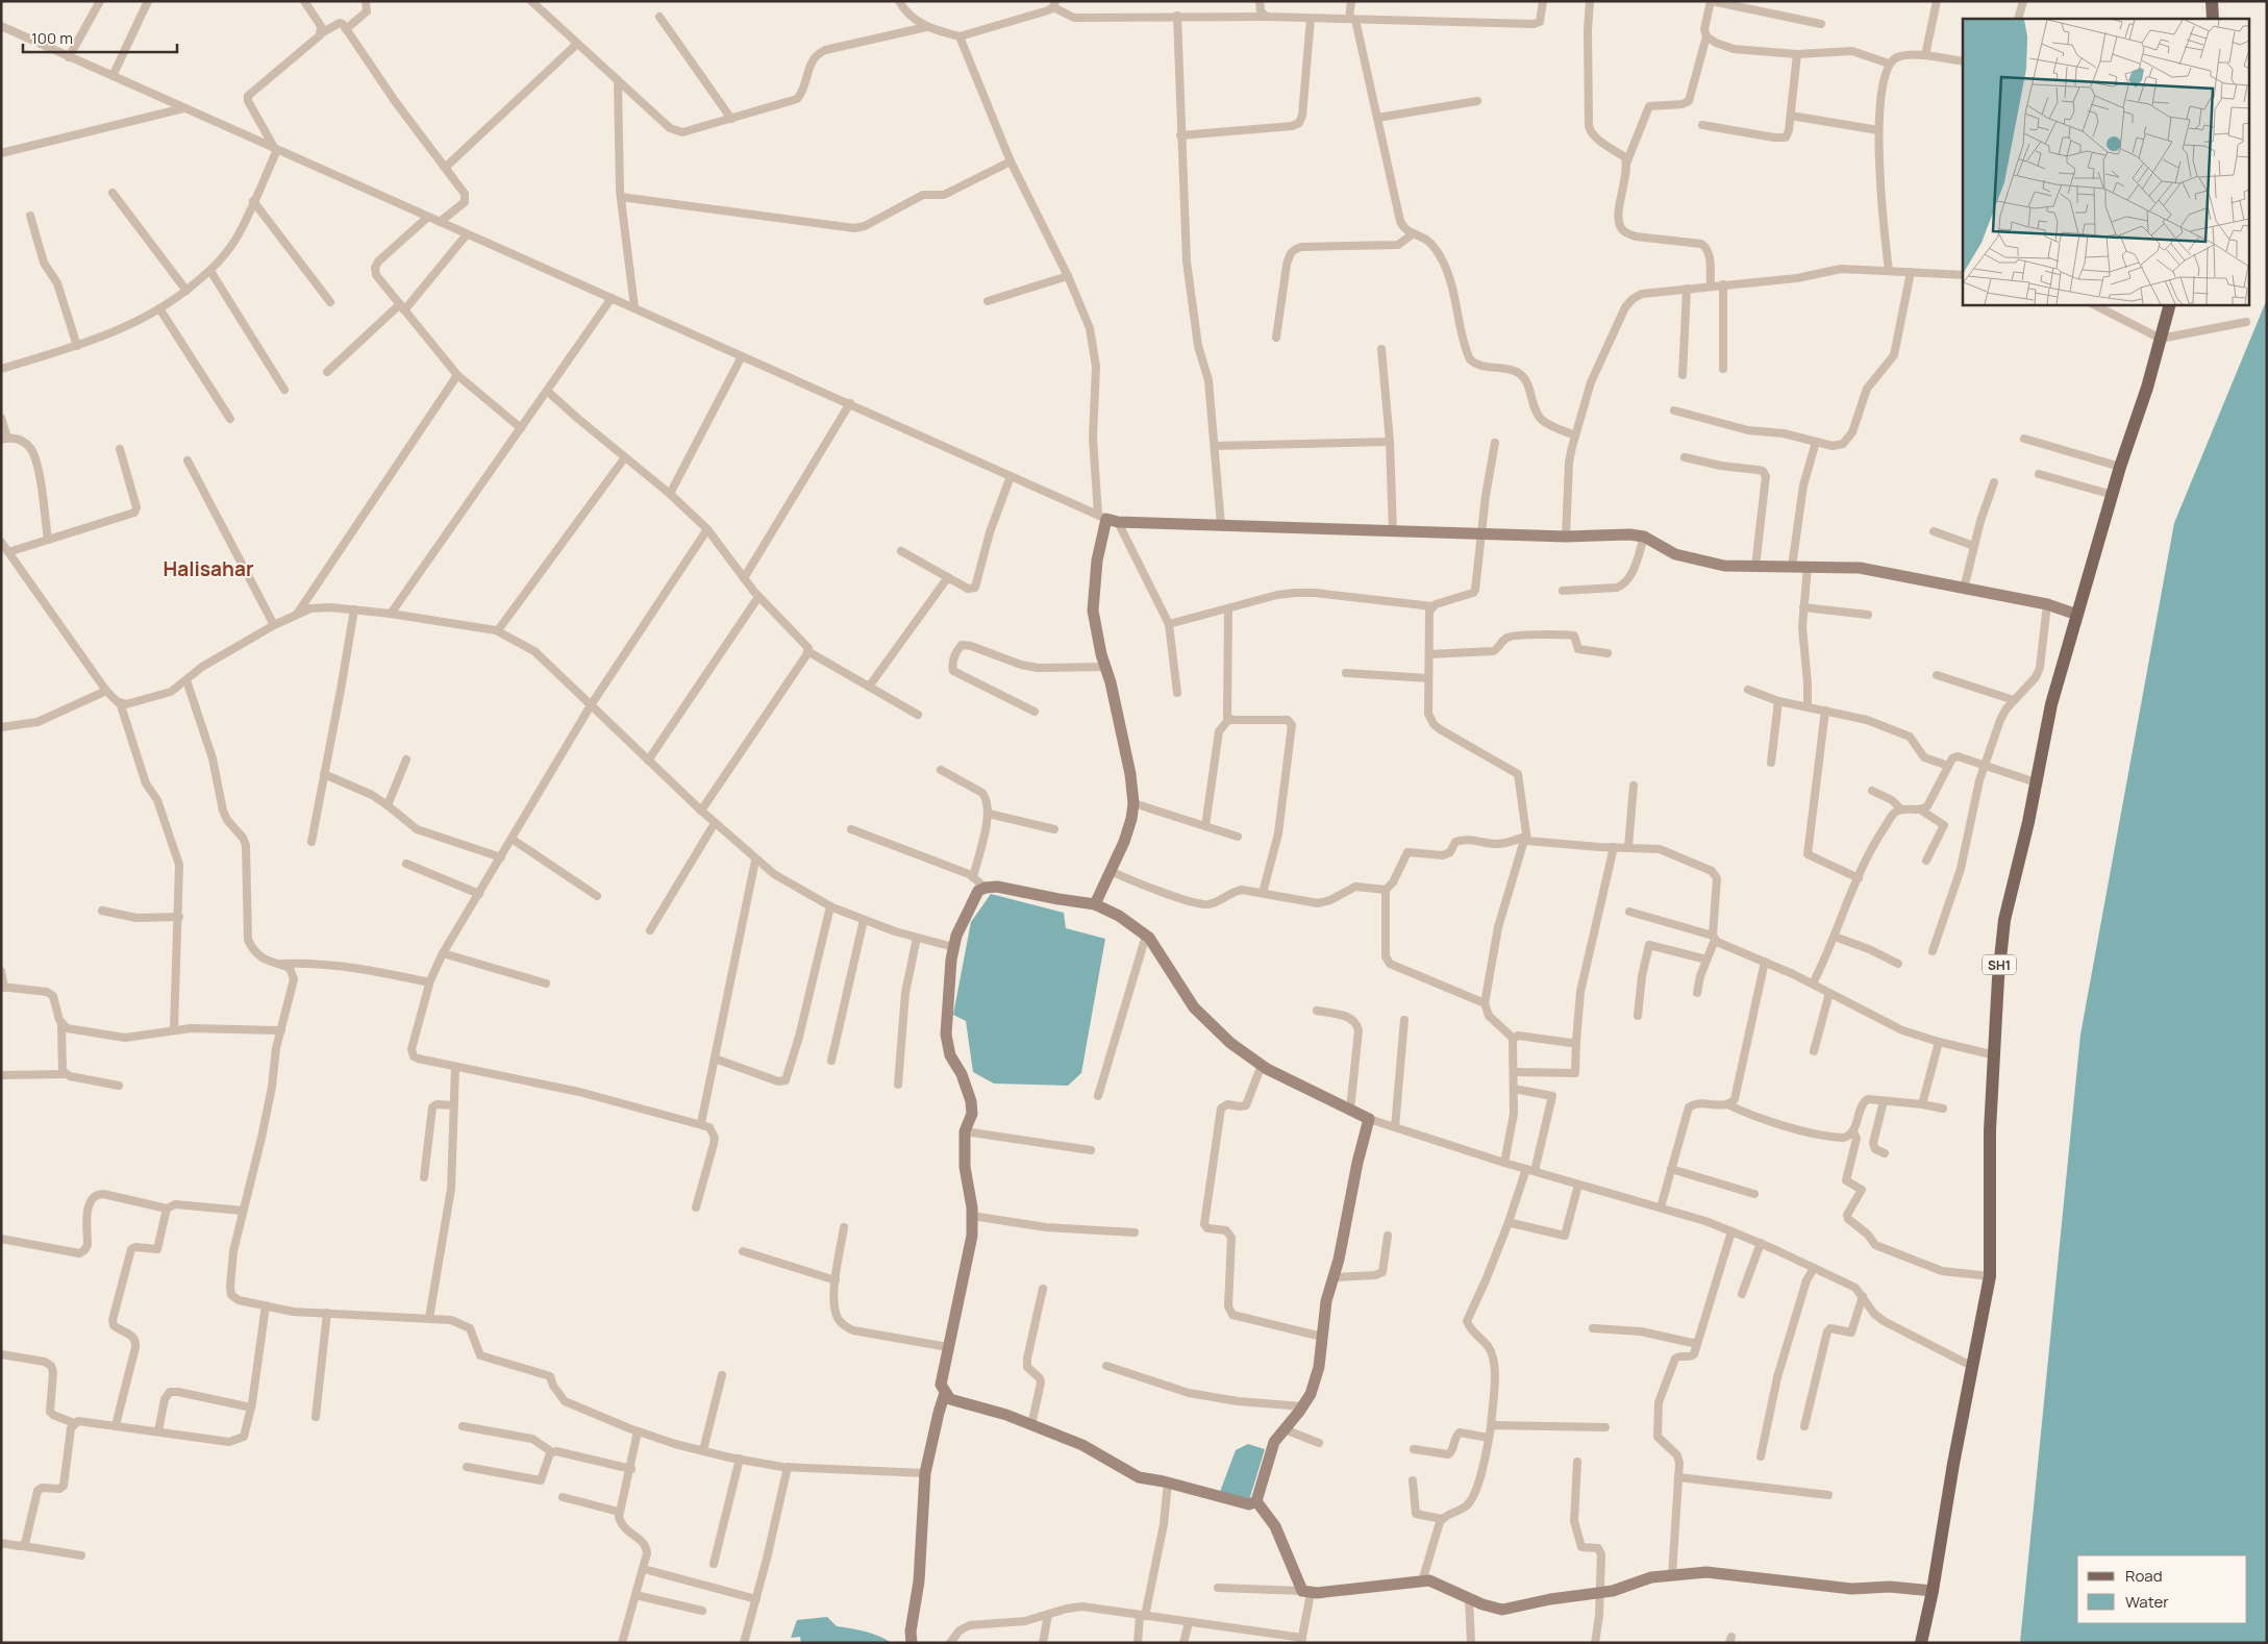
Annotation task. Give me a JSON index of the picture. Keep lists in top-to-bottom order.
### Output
{
  "streets": {
    "main road": ["SH1"]
  },
  "districts": ["Halisahar"],
  "legend": ["Road", "Water"],
  "scale_bar": "100 m"
}
